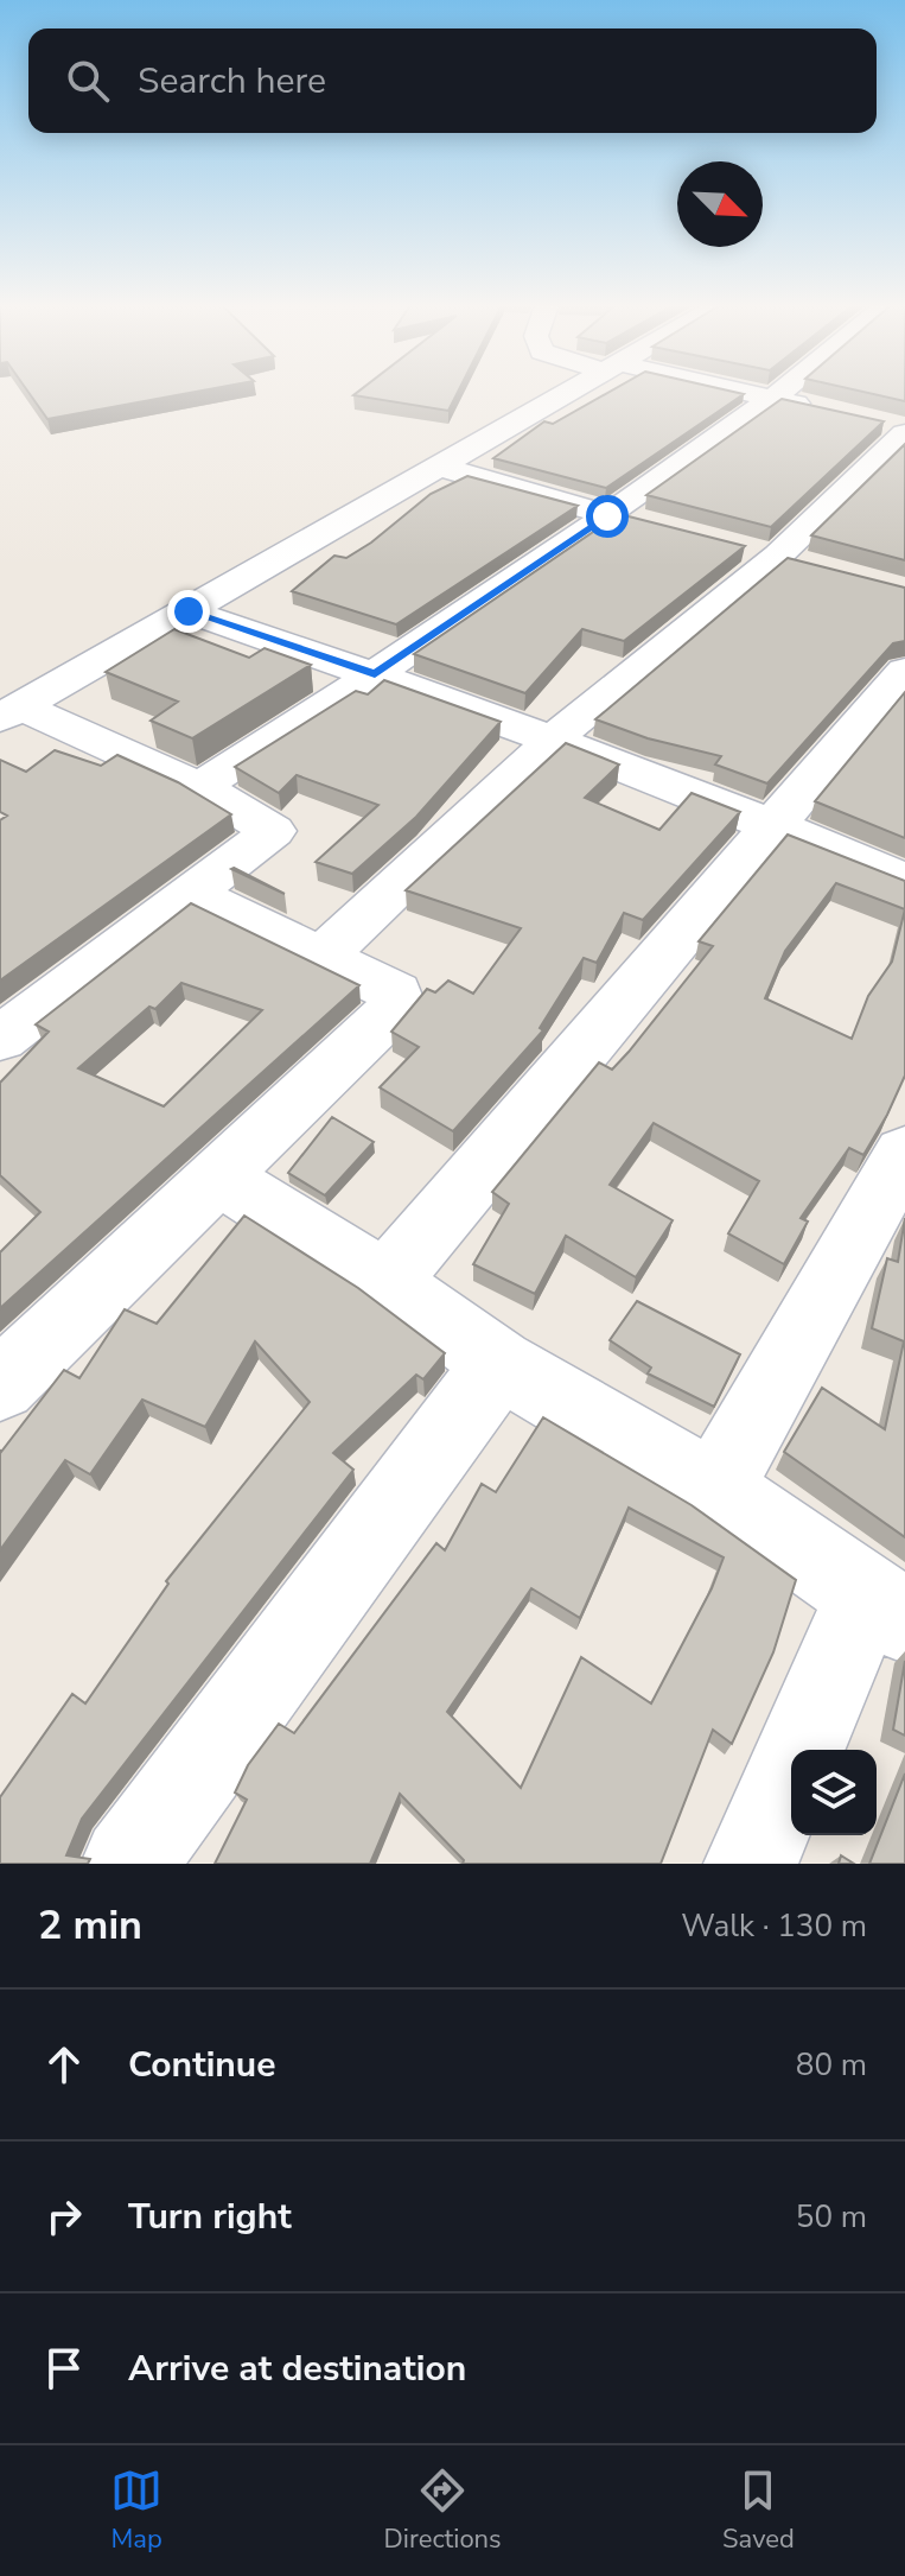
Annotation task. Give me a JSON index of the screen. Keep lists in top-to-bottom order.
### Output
{
  "north": "bottom right",
  "page": {
    "search": "Search here",
    "heading": ["2 min", "Walk · 130 m"],
    "list": [
      ["Continue", "80 m"],
      ["Turn right", "50 m"],
      "Arrive at destination"
    ],
    "nav": ["Map", "Directions", "Saved"]
  }
}
